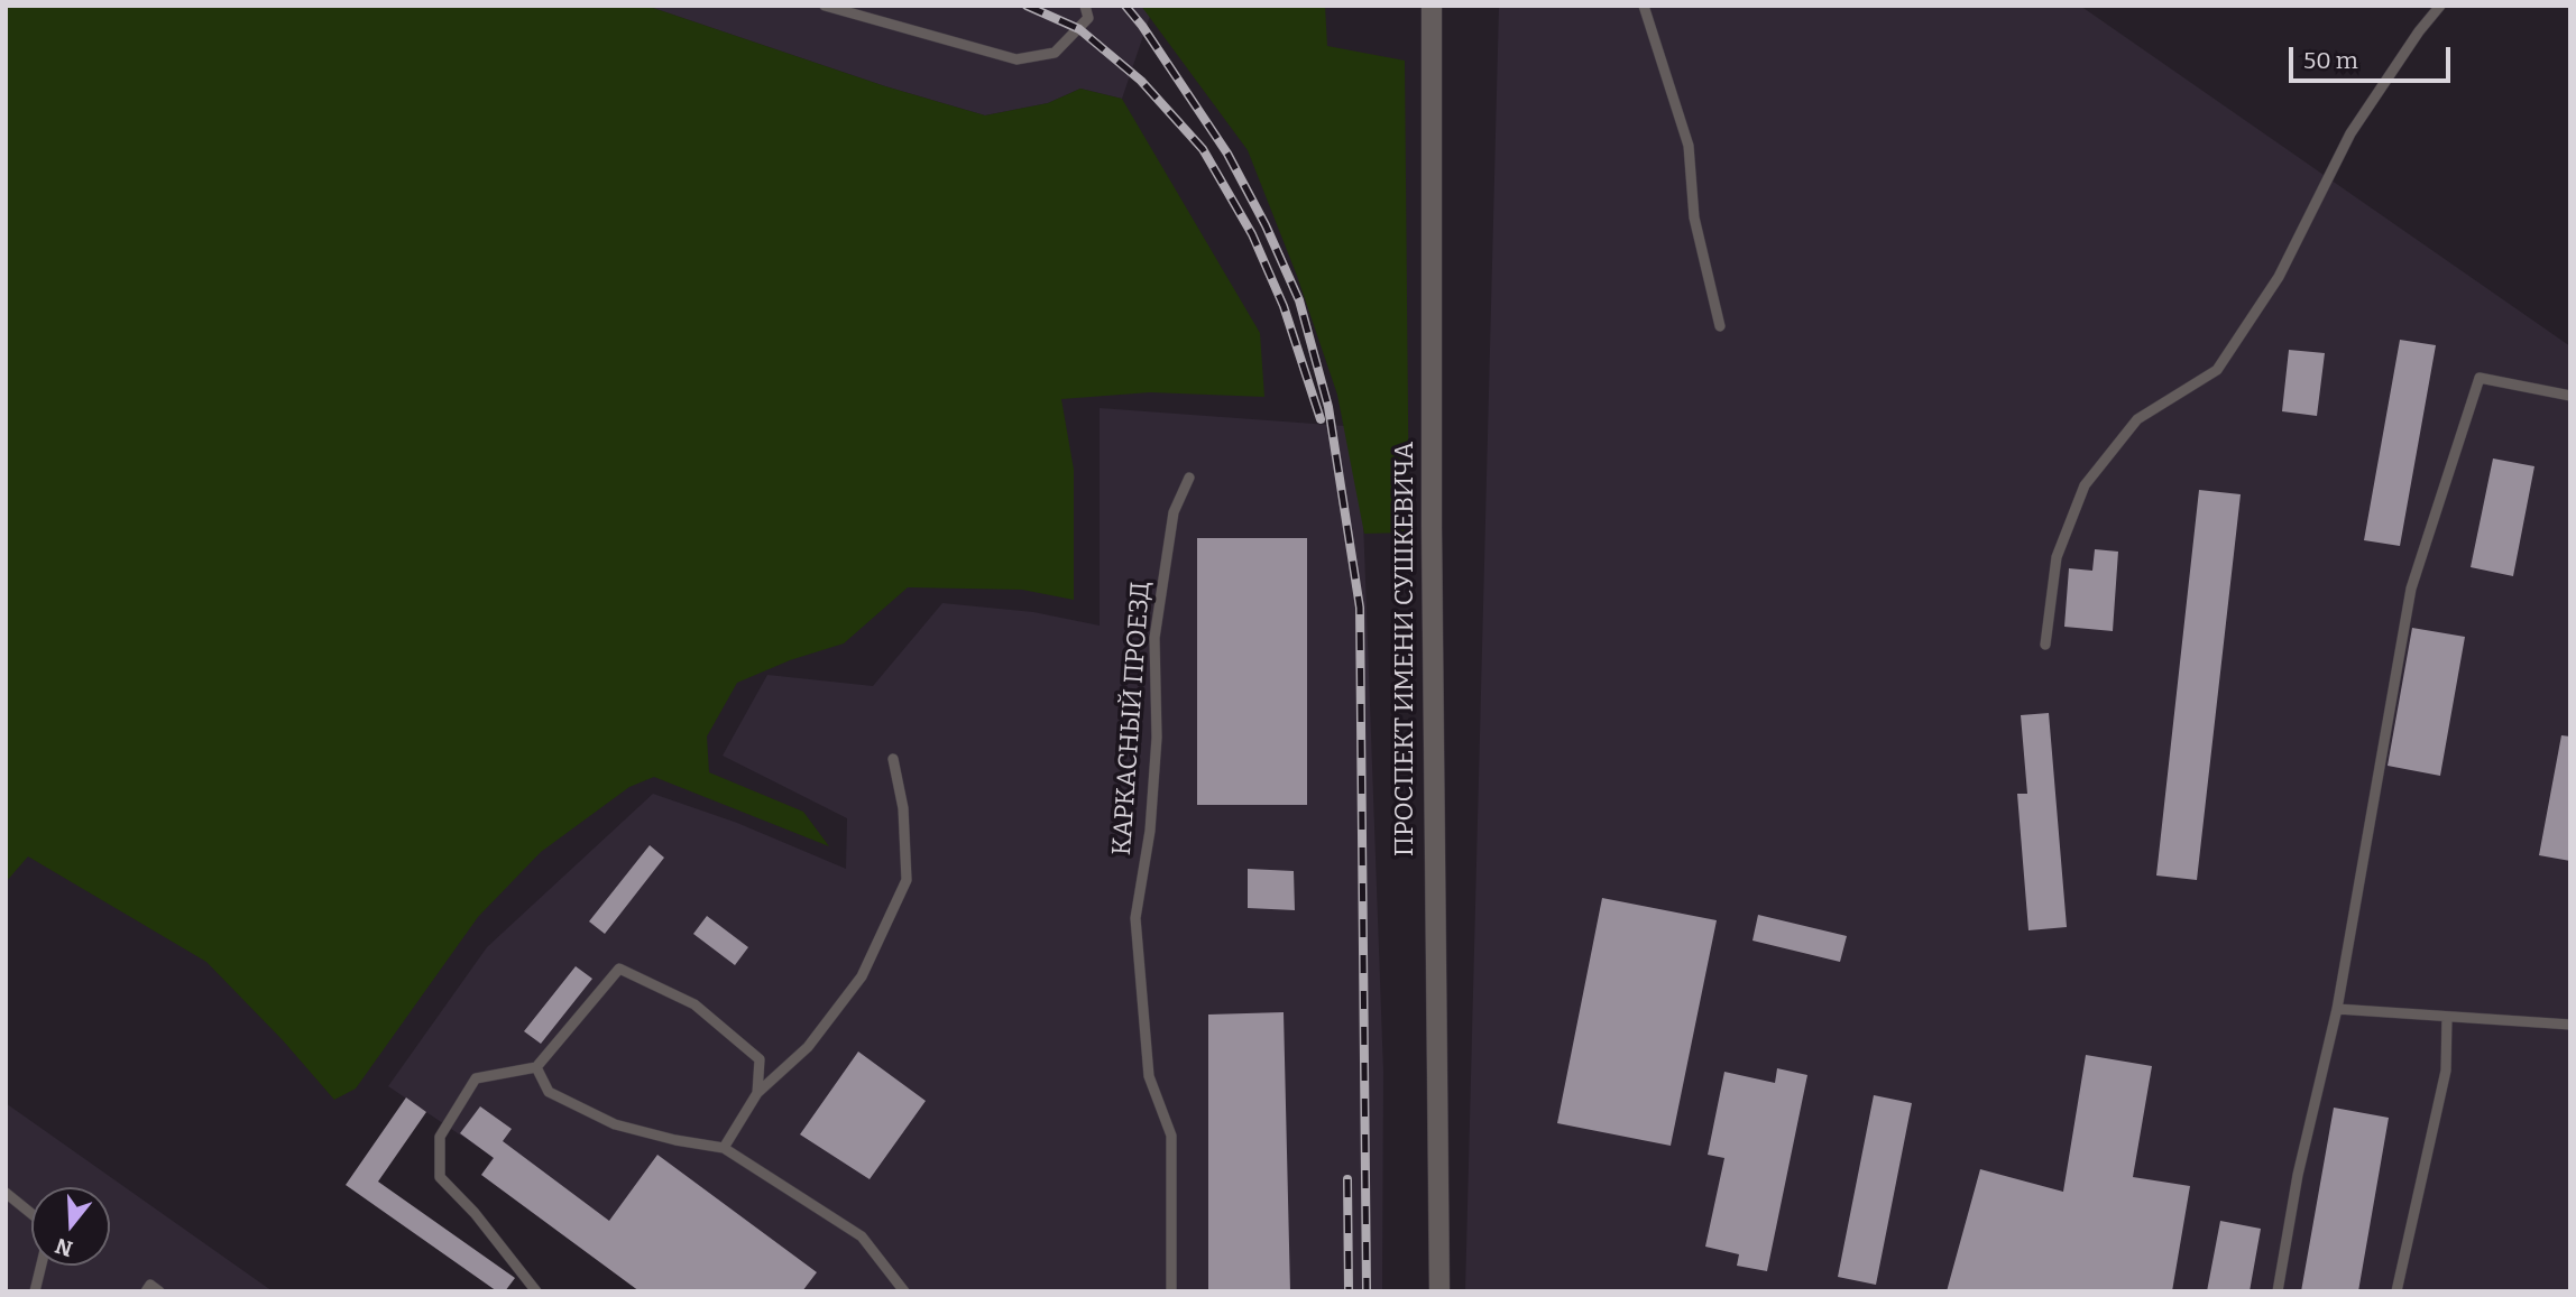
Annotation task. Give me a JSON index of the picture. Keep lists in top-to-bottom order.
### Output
{
  "streets": {
    "street": ["ПРОСПЕКТ ИМЕНИ СУШКЕВИЧА"],
    "lane": ["КАРКАСНЫЙ ПРОЕЗД"]
  },
  "scale_bar": "50 m",
  "north": "bottom"
}
